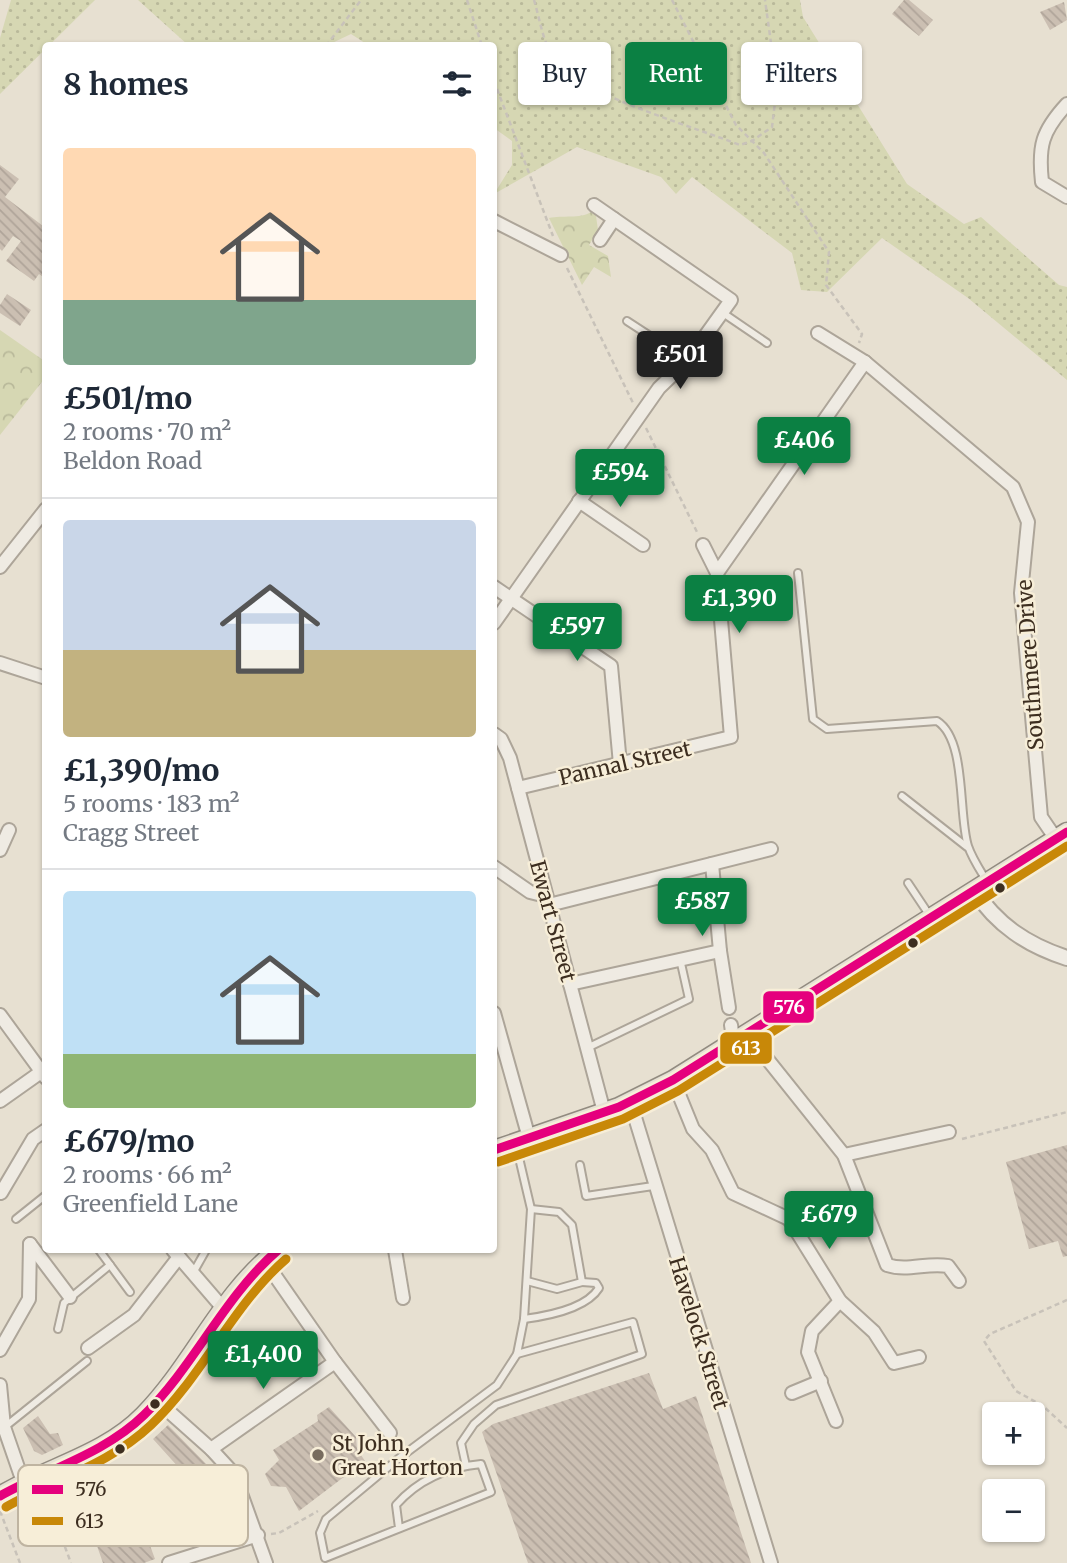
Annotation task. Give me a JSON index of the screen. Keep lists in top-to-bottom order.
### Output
{
  "streets": {
    "street": [
      "Southmere Drive",
      "Pannal Street",
      "Ewart Street",
      "Havelock Street"
    ]
  },
  "crossings": [
    ["Pannal Street", "Ewart Street"]
  ],
  "places": ["St John, Great Horton"],
  "lines": ["transit line 576", "transit line 613"],
  "legend": ["576", "613"],
  "page": {
    "chip": ["Buy", "Rent", "Filters"],
    "heading": "8 homes",
    "list": [
      {
        "name": "£501/mo",
        "note": "2 rooms · 70 m² · Beldon Road"
      },
      {
        "name": "£1,390/mo",
        "note": "5 rooms · 183 m² · Cragg Street"
      },
      {
        "name": "£679/mo",
        "note": "2 rooms · 66 m² · Greenfield Lane"
      }
    ],
    "price": [
      "£501",
      "£406",
      "£594",
      "£1,390",
      "£597",
      "£587",
      "£679",
      "£1,400"
    ],
    "map_buttons": ["+", "−"]
  }
}
